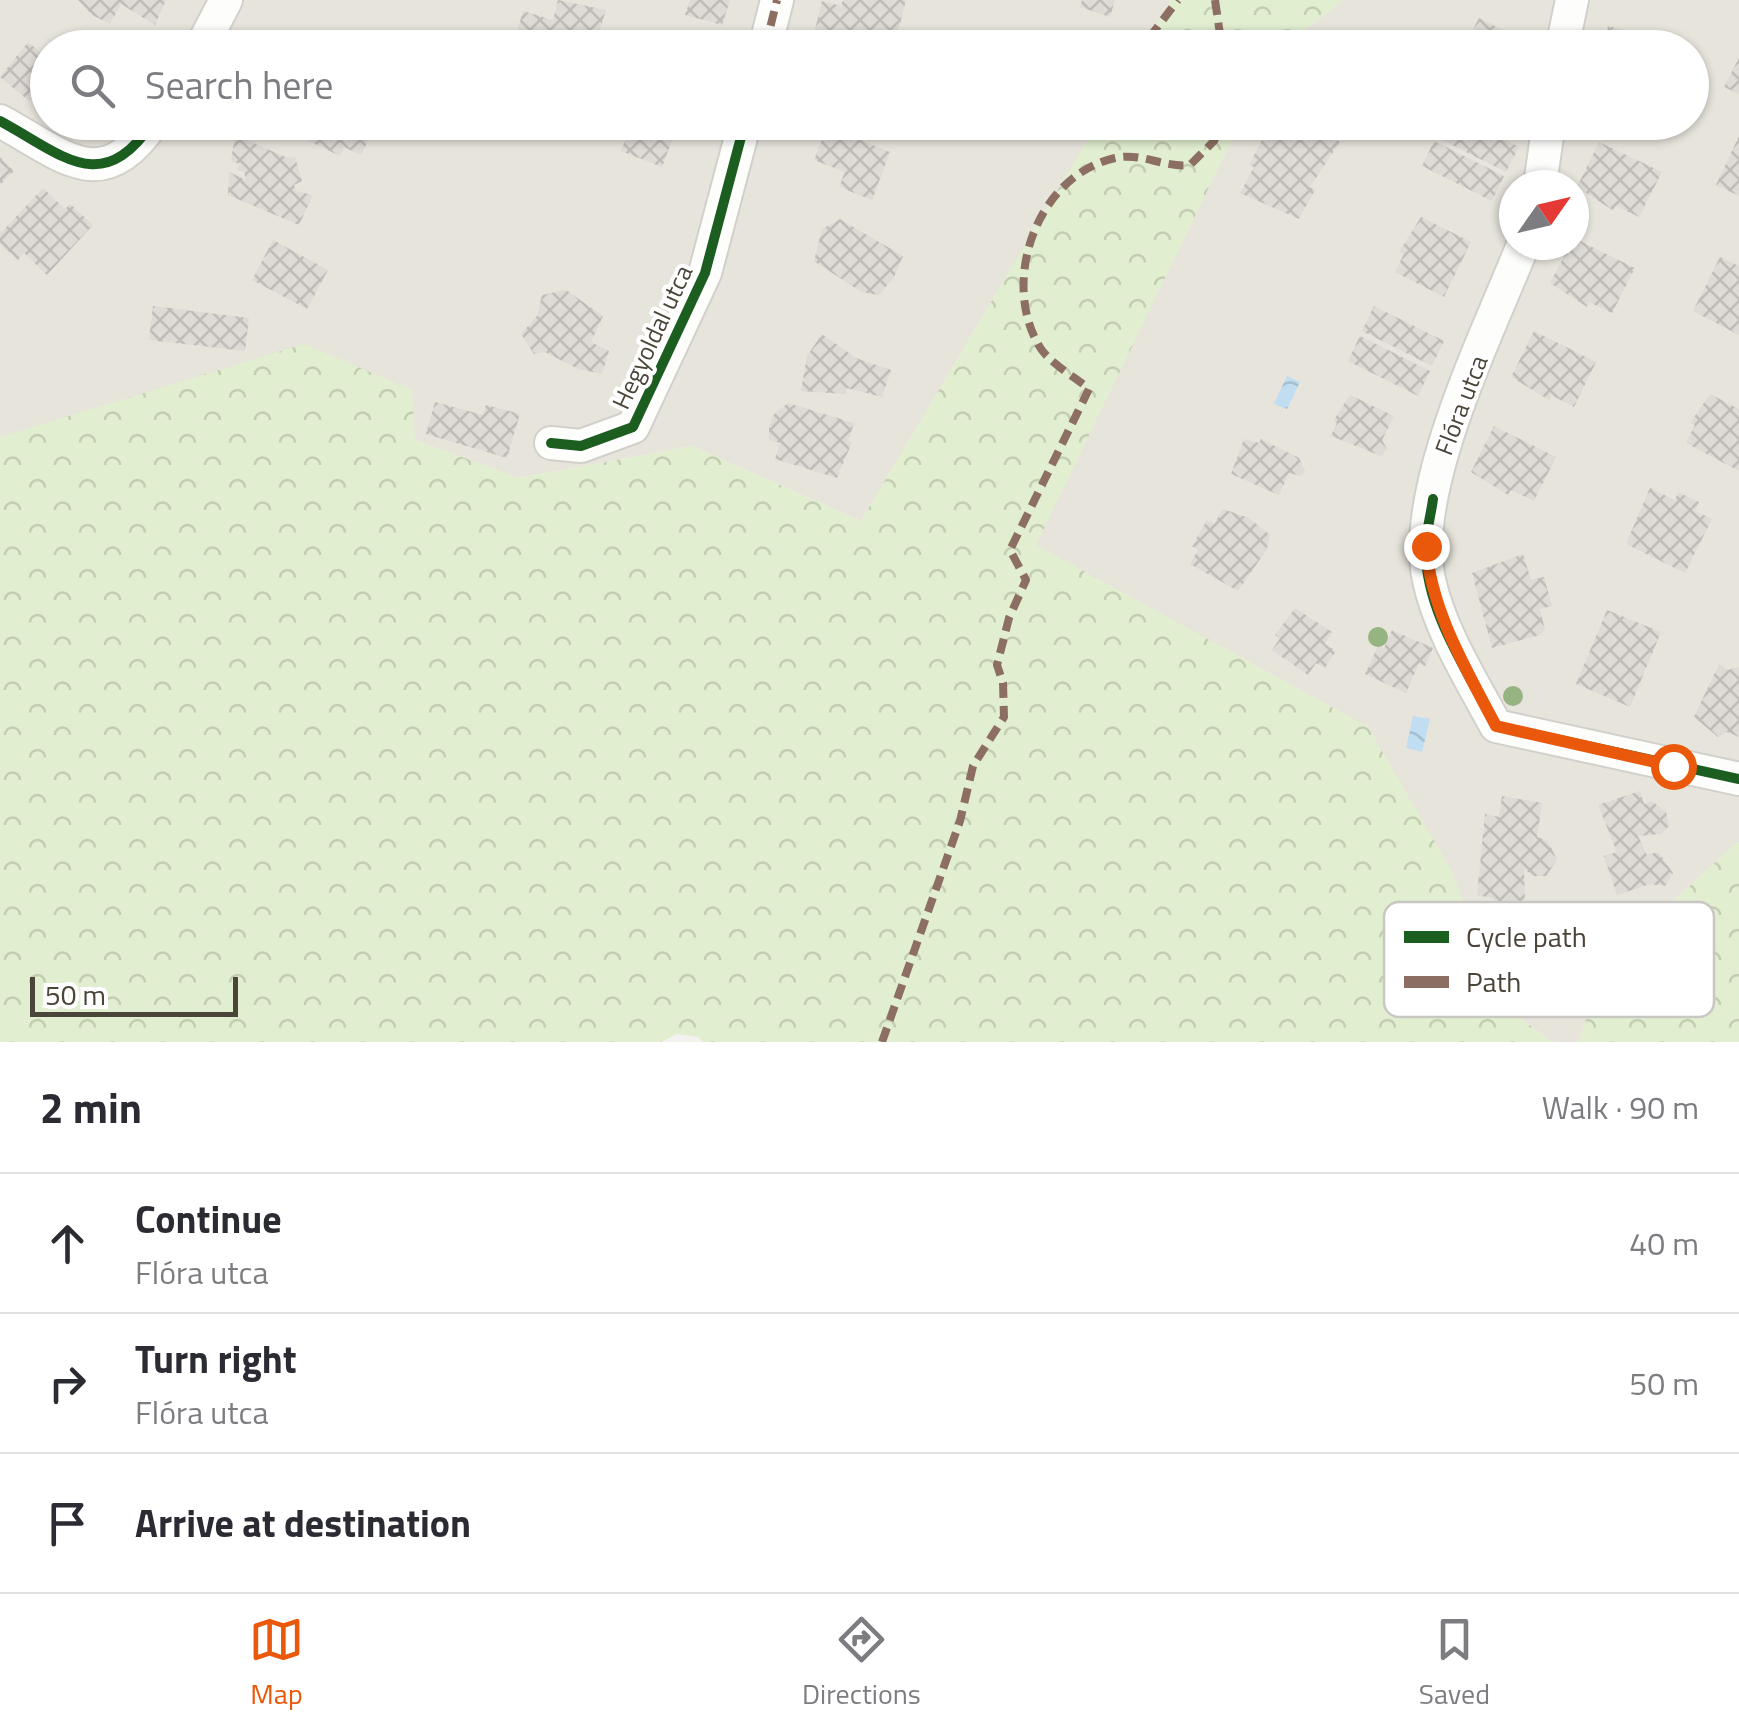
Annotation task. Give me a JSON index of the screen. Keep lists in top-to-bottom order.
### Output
{
  "streets": {
    "street": ["Hegyoldal utca", "Flóra utca"]
  },
  "legend": ["Cycle path", "Path"],
  "scale_bar": "50 m",
  "north": "top right",
  "page": {
    "search": "Search here",
    "scale": "50 m",
    "heading": ["2 min", "Walk · 90 m"],
    "list": [
      ["Continue", "Flóra utca", "40 m"],
      ["Turn right", "Flóra utca", "50 m"],
      "Arrive at destination"
    ],
    "nav": ["Map", "Directions", "Saved"]
  }
}
